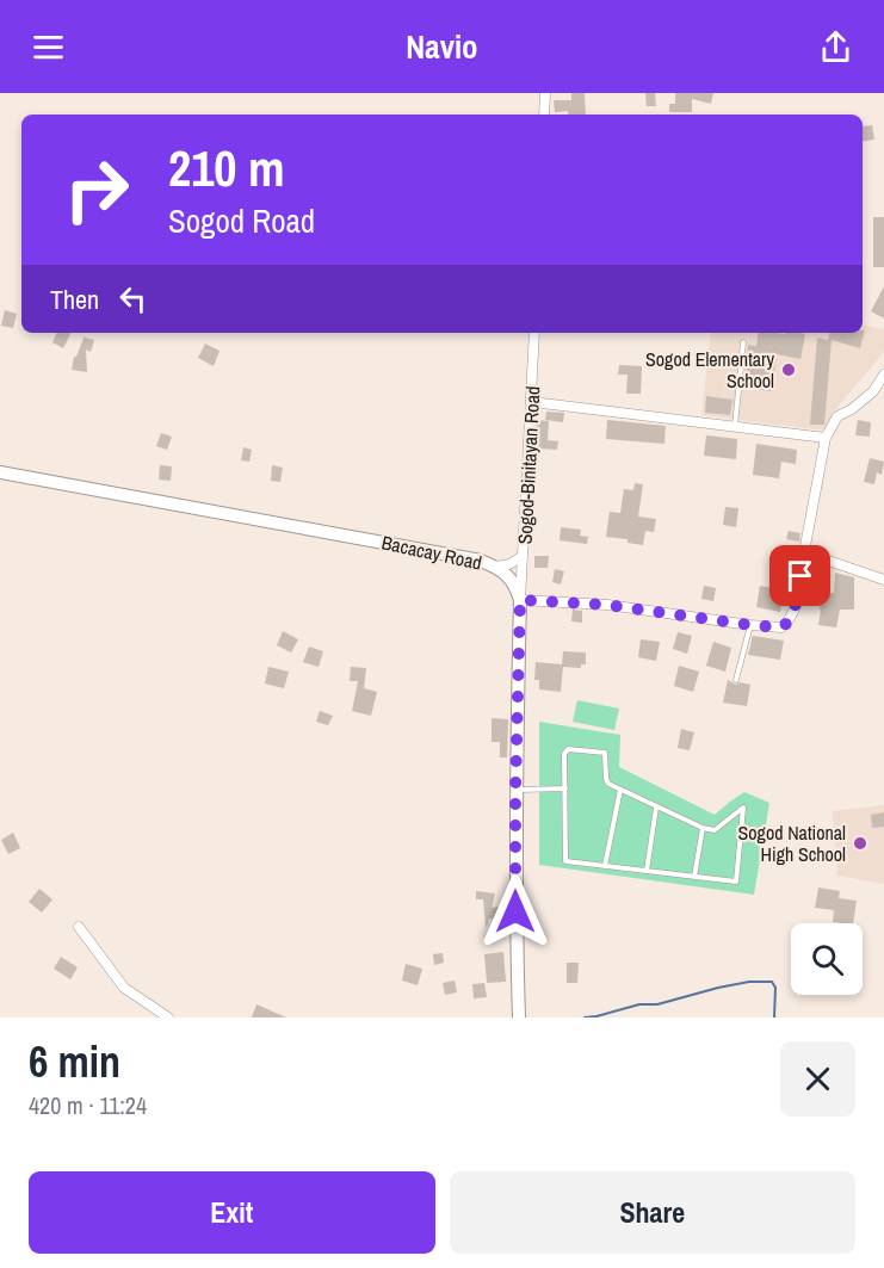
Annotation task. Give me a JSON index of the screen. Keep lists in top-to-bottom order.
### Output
{
  "streets": {
    "main road": ["Bacacay Road"],
    "street": ["Sogod-Binitayan Road"]
  },
  "crossings": [
    ["Sogod-Binitayan Road", "Bacacay Road"]
  ],
  "places": ["Sogod Elementary School", "Sogod National High School"],
  "page": {
    "header": "Navio",
    "turn": ["210 m", "Sogod Road"],
    "then": "Then",
    "heading": ["6 min", "420 m · 11:24"],
    "buttons": ["Exit", "Share"]
  }
}
